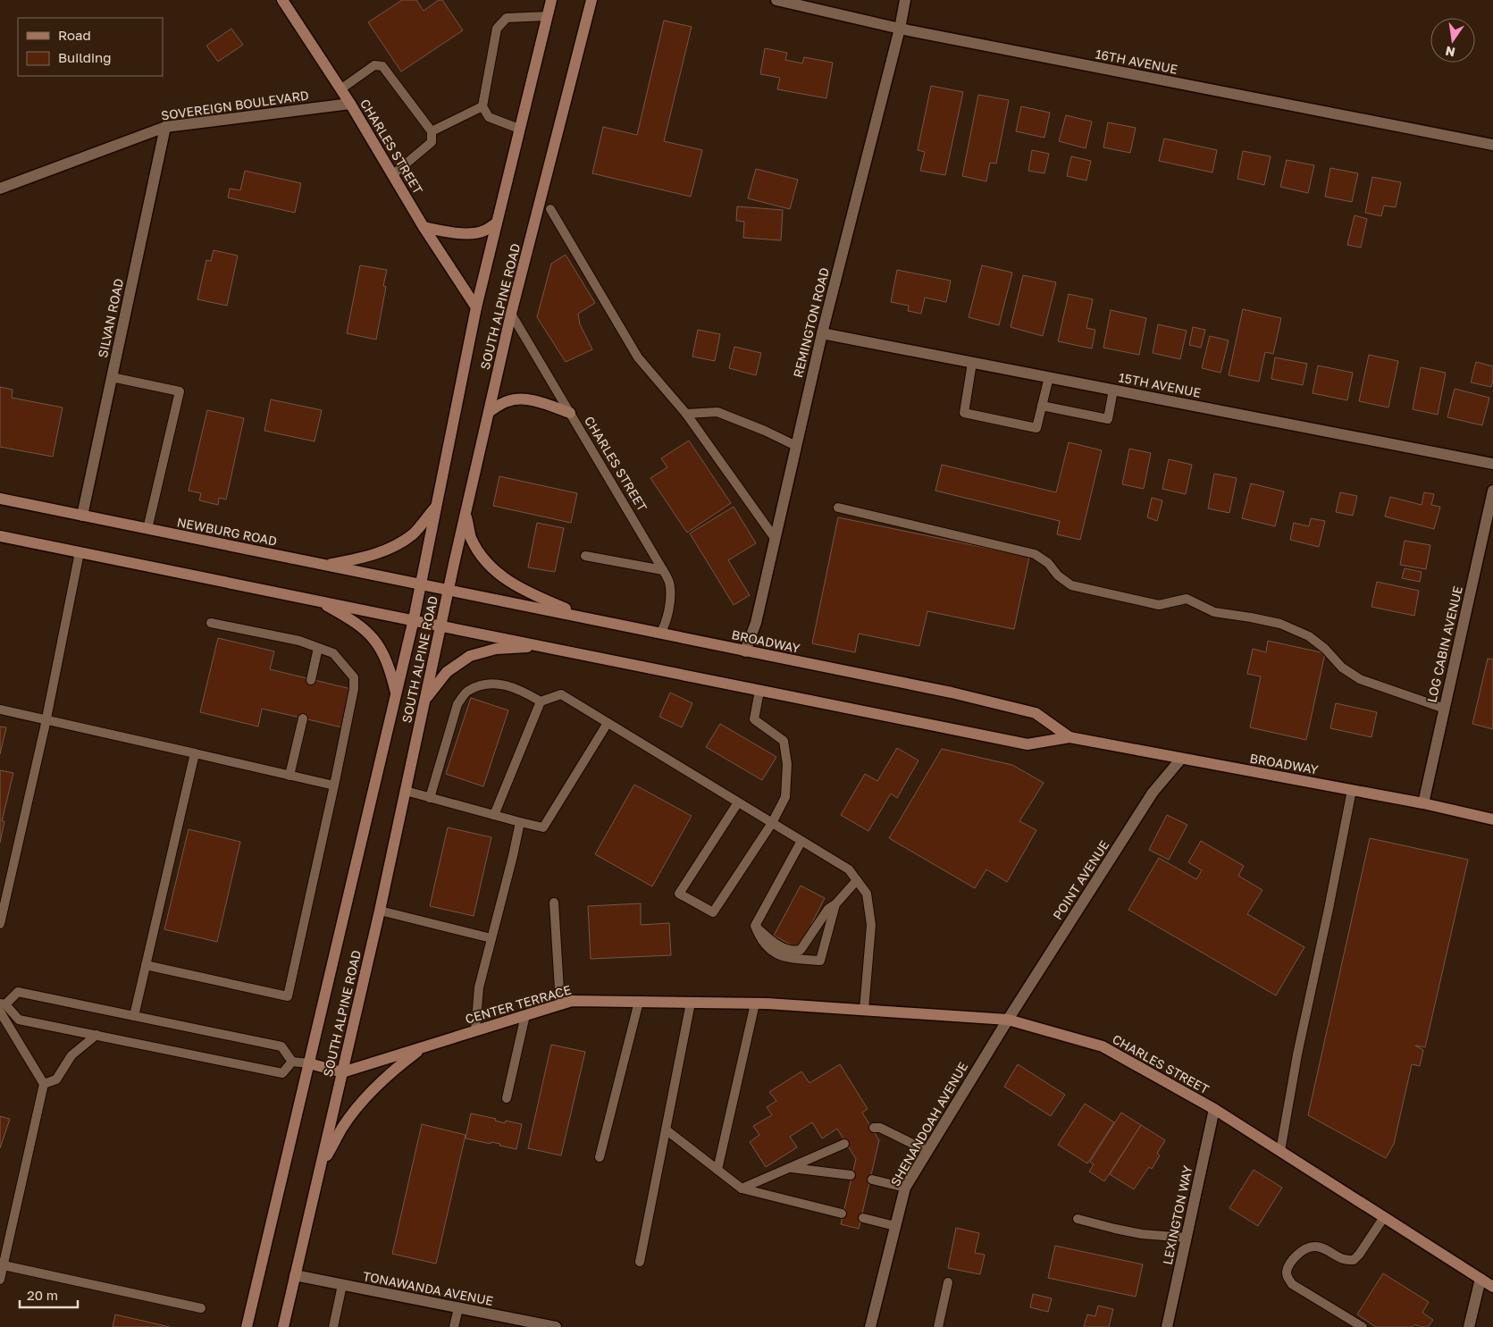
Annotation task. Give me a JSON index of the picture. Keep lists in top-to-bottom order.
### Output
{
  "streets": {
    "main road": [
      "CHARLES STREET",
      "SOUTH ALPINE ROAD",
      "NEWBURG ROAD",
      "BROADWAY",
      "CENTER TERRACE"
    ],
    "street": [
      "16TH AVENUE",
      "SOVEREIGN BOULEVARD",
      "SILVAN ROAD",
      "REMINGTON ROAD",
      "15TH AVENUE",
      "LOG CABIN AVENUE",
      "POINT AVENUE",
      "SHENANDOAH AVENUE",
      "LEXINGTON WAY",
      "TONAWANDA AVENUE"
    ]
  },
  "crossings": [
    ["16TH AVENUE", "REMINGTON ROAD"],
    ["SOVEREIGN BOULEVARD", "CHARLES STREET"],
    ["SOVEREIGN BOULEVARD", "SILVAN ROAD"],
    ["CHARLES STREET", "SOUTH ALPINE ROAD"],
    ["CHARLES STREET", "BROADWAY"],
    ["CHARLES STREET", "POINT AVENUE"],
    ["CHARLES STREET", "CENTER TERRACE"],
    ["CHARLES STREET", "SHENANDOAH AVENUE"],
    ["CHARLES STREET", "LEXINGTON WAY"],
    ["SOUTH ALPINE ROAD", "NEWBURG ROAD"],
    ["SOUTH ALPINE ROAD", "BROADWAY"],
    ["SOUTH ALPINE ROAD", "CENTER TERRACE"],
    ["SOUTH ALPINE ROAD", "TONAWANDA AVENUE"],
    ["SILVAN ROAD", "NEWBURG ROAD"],
    ["REMINGTON ROAD", "15TH AVENUE"],
    ["REMINGTON ROAD", "BROADWAY"],
    ["NEWBURG ROAD", "BROADWAY"],
    ["BROADWAY", "LOG CABIN AVENUE"],
    ["BROADWAY", "POINT AVENUE"],
    ["POINT AVENUE", "SHENANDOAH AVENUE"]
  ],
  "legend": ["Road", "Building"],
  "scale_bar": "20 m",
  "north": "bottom"
}
